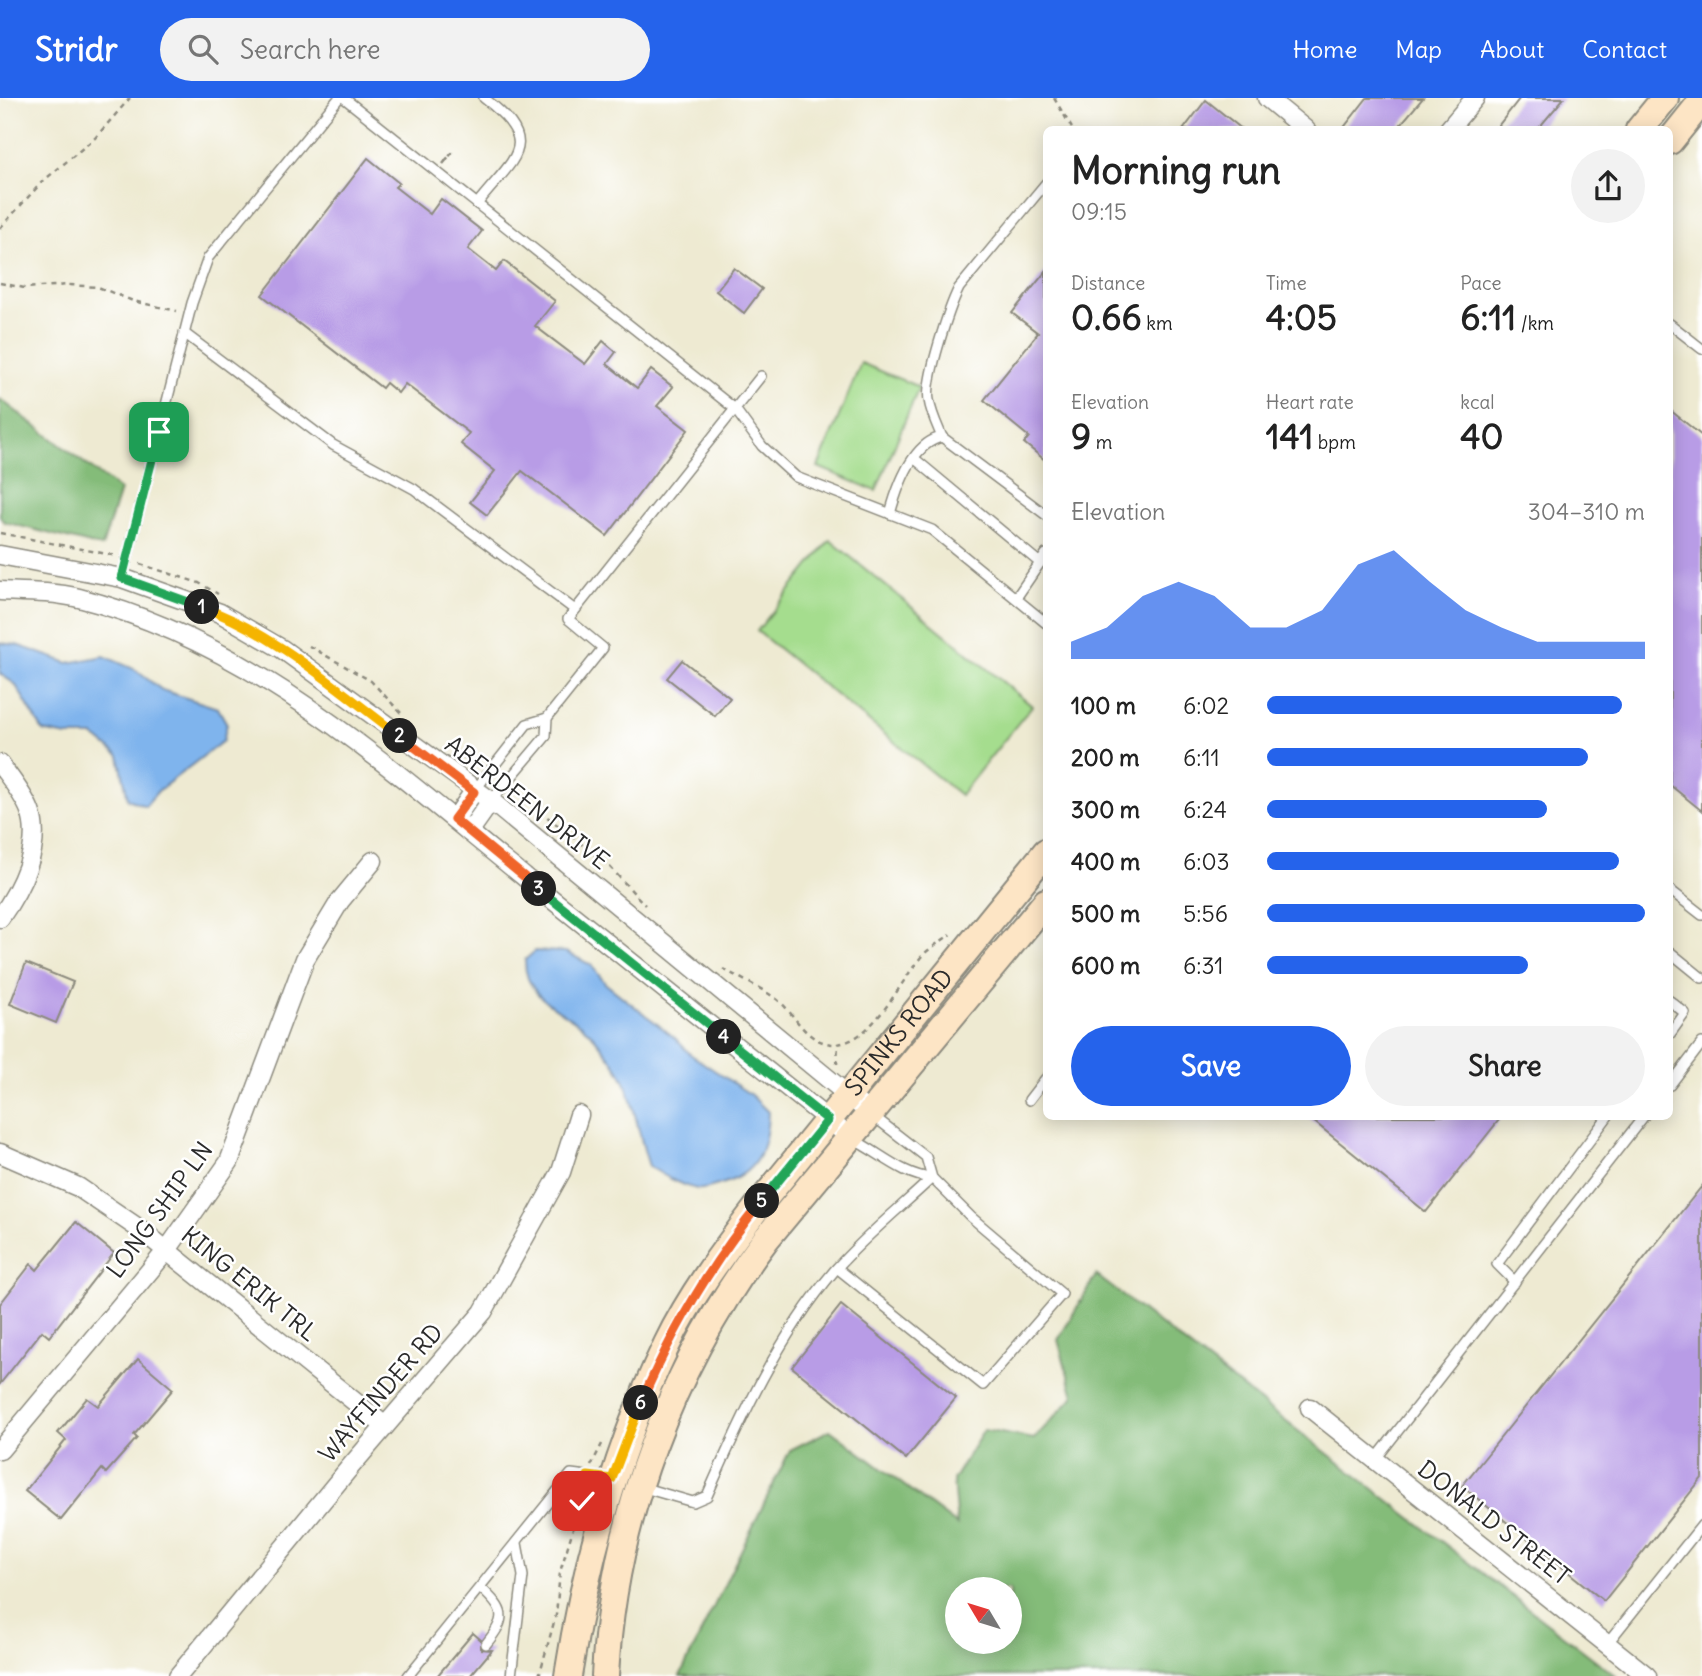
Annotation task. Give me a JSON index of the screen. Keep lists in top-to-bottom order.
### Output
{
  "streets": {
    "main road": ["SPINKS ROAD"],
    "street": [
      "ABERDEEN DRIVE",
      "LONG SHIP LN",
      "KING ERIK TRL",
      "WAYFINDER RD",
      "DONALD STREET"
    ]
  },
  "crossings": [
    ["ABERDEEN DRIVE", "SPINKS ROAD"],
    ["LONG SHIP LN", "KING ERIK TRL"],
    ["KING ERIK TRL", "WAYFINDER RD"]
  ],
  "north": "top left",
  "page": {
    "header": "Stridr",
    "search": "Search here",
    "nav": [
      "Home",
      "Map",
      "About",
      "Contact"
    ],
    "heading": ["Morning run", "09:15"],
    "stats": [
      ["Distance", "0.66 km"],
      ["Time", "4:05"],
      ["Pace", "6:11 /km"],
      ["Elevation", "9 m"],
      ["Heart rate", "141 bpm"],
      ["kcal", "40"]
    ],
    "chart": ["Elevation", "304–310 m"],
    "pins": [
      "1",
      "2",
      "3",
      "4",
      "5",
      "6"
    ],
    "list": [
      {
        "name": "100 m",
        "note": "6:02"
      },
      {
        "name": "200 m",
        "note": "6:11"
      },
      {
        "name": "300 m",
        "note": "6:24"
      },
      {
        "name": "400 m",
        "note": "6:03"
      },
      {
        "name": "500 m",
        "note": "5:56"
      },
      {
        "name": "600 m",
        "note": "6:31"
      }
    ],
    "buttons": ["Save", "Share"]
  }
}
